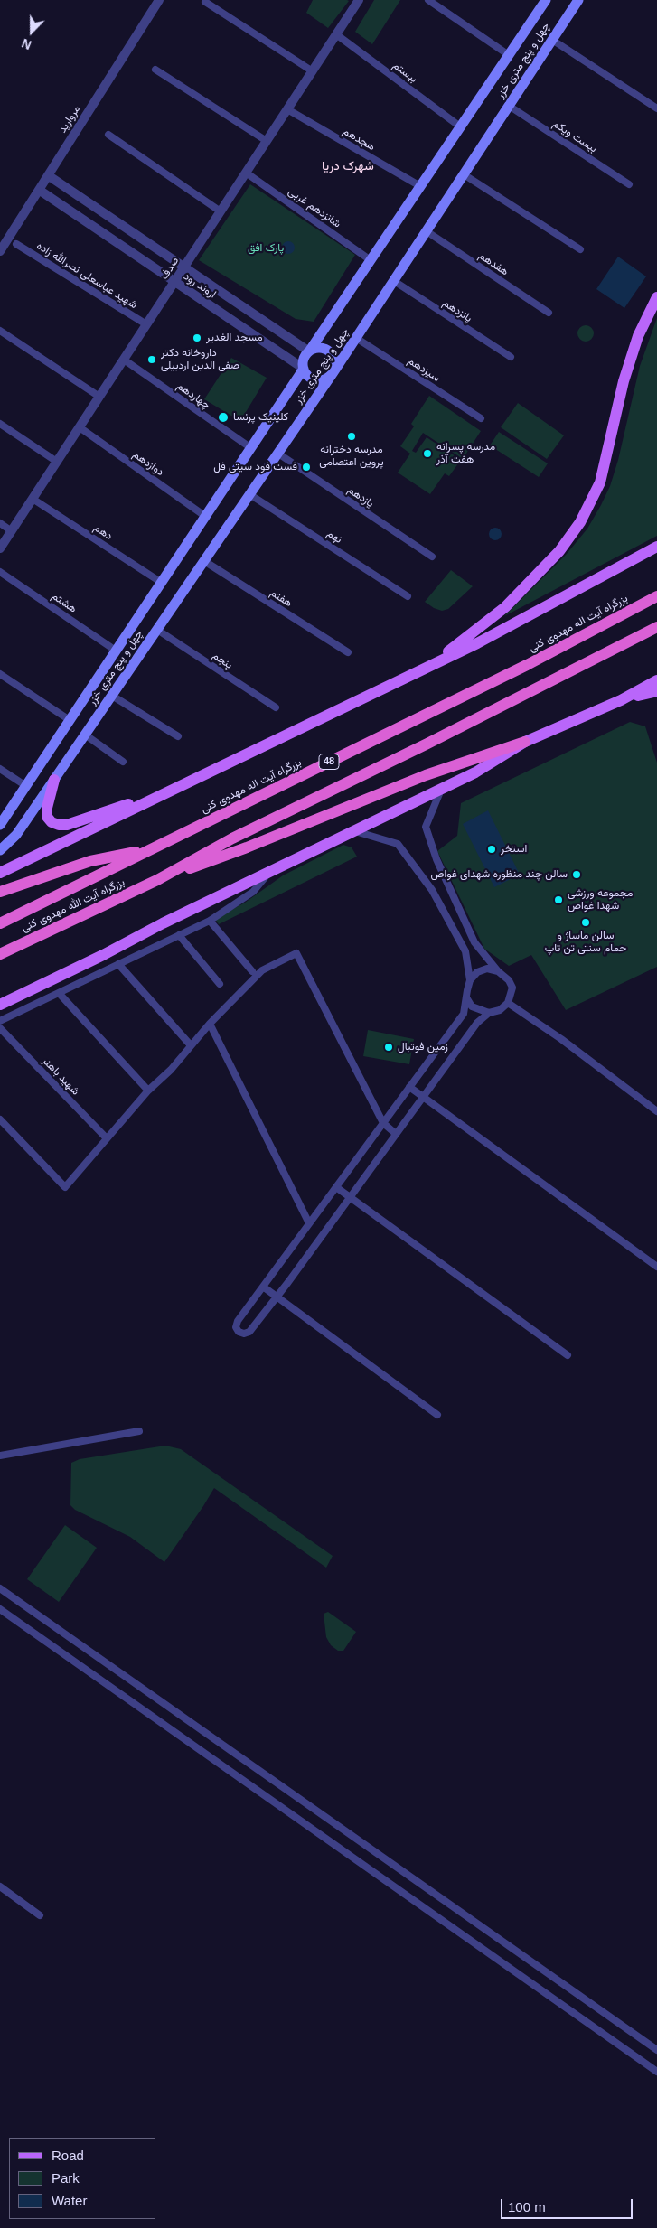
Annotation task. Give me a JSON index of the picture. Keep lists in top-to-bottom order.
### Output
{
  "streets": {
    "highway": ["بزرگراه آیت اله مهدوی کنی", "48", "بزرگراه آیت الله مهدوی کنی"],
    "main road": ["چهل و پنج متری خزر"],
    "street": [
      "بیستم",
      "مروارید",
      "بیست ویکم",
      "هجدهم",
      "شانزدهم غربی",
      "هفدهم",
      "صدف",
      "شهید عباسعلی نصرالله زاده",
      "اروند رود",
      "پانزدهم",
      "سیزدهم",
      "چهاردهم",
      "دوازدهم",
      "یازدهم",
      "دهم",
      "نهم",
      "هفتم",
      "هشتم",
      "پنجم",
      "شهید باهنر"
    ]
  },
  "crossings": [
    ["چهل و پنج متری خزر", "بیستم"],
    ["چهل و پنج متری خزر", "بیست ویکم"],
    ["چهل و پنج متری خزر", "هجدهم"],
    ["چهل و پنج متری خزر", "شانزدهم غربی"],
    ["چهل و پنج متری خزر", "هفدهم"],
    ["چهل و پنج متری خزر", "اروند رود"],
    ["چهل و پنج متری خزر", "پانزدهم"],
    ["چهل و پنج متری خزر", "سیزدهم"],
    ["چهل و پنج متری خزر", "چهاردهم"],
    ["چهل و پنج متری خزر", "دوازدهم"],
    ["چهل و پنج متری خزر", "یازدهم"],
    ["چهل و پنج متری خزر", "دهم"],
    ["چهل و پنج متری خزر", "نهم"],
    ["چهل و پنج متری خزر", "هفتم"],
    ["چهل و پنج متری خزر", "هشتم"],
    ["چهل و پنج متری خزر", "پنجم"],
    ["بیستم", "صدف"],
    ["مروارید", "اروند رود"],
    ["هجدهم", "صدف"],
    ["شانزدهم غربی", "صدف"],
    ["صدف", "شهید عباسعلی نصرالله زاده"],
    ["صدف", "اروند رود"],
    ["صدف", "چهاردهم"],
    ["صدف", "دوازدهم"],
    ["صدف", "دهم"],
    ["48", "بزرگراه آیت الله مهدوی کنی"]
  ],
  "districts": ["شهرک دریا"],
  "parks": ["پارک افق"],
  "places": [
    "مسجد الغدیر",
    "داروخانه دکتر صفی الدین اردبیلی",
    "کلینیک پرنسا",
    "مدرسه دخترانه پروین اعتصامی",
    "مدرسه پسرانه هفت آذر",
    "فست فود سیتی فل",
    "استخر",
    "سالن چند منظوره شهدای غواص",
    "مجموعه ورزشی شهدا غواص",
    "سالن ماساژ و حمام سنتی تن تاپ",
    "زمین فوتبال"
  ],
  "legend": ["Road", "Park", "Water"],
  "scale_bar": "100 m",
  "north": "bottom"
}
